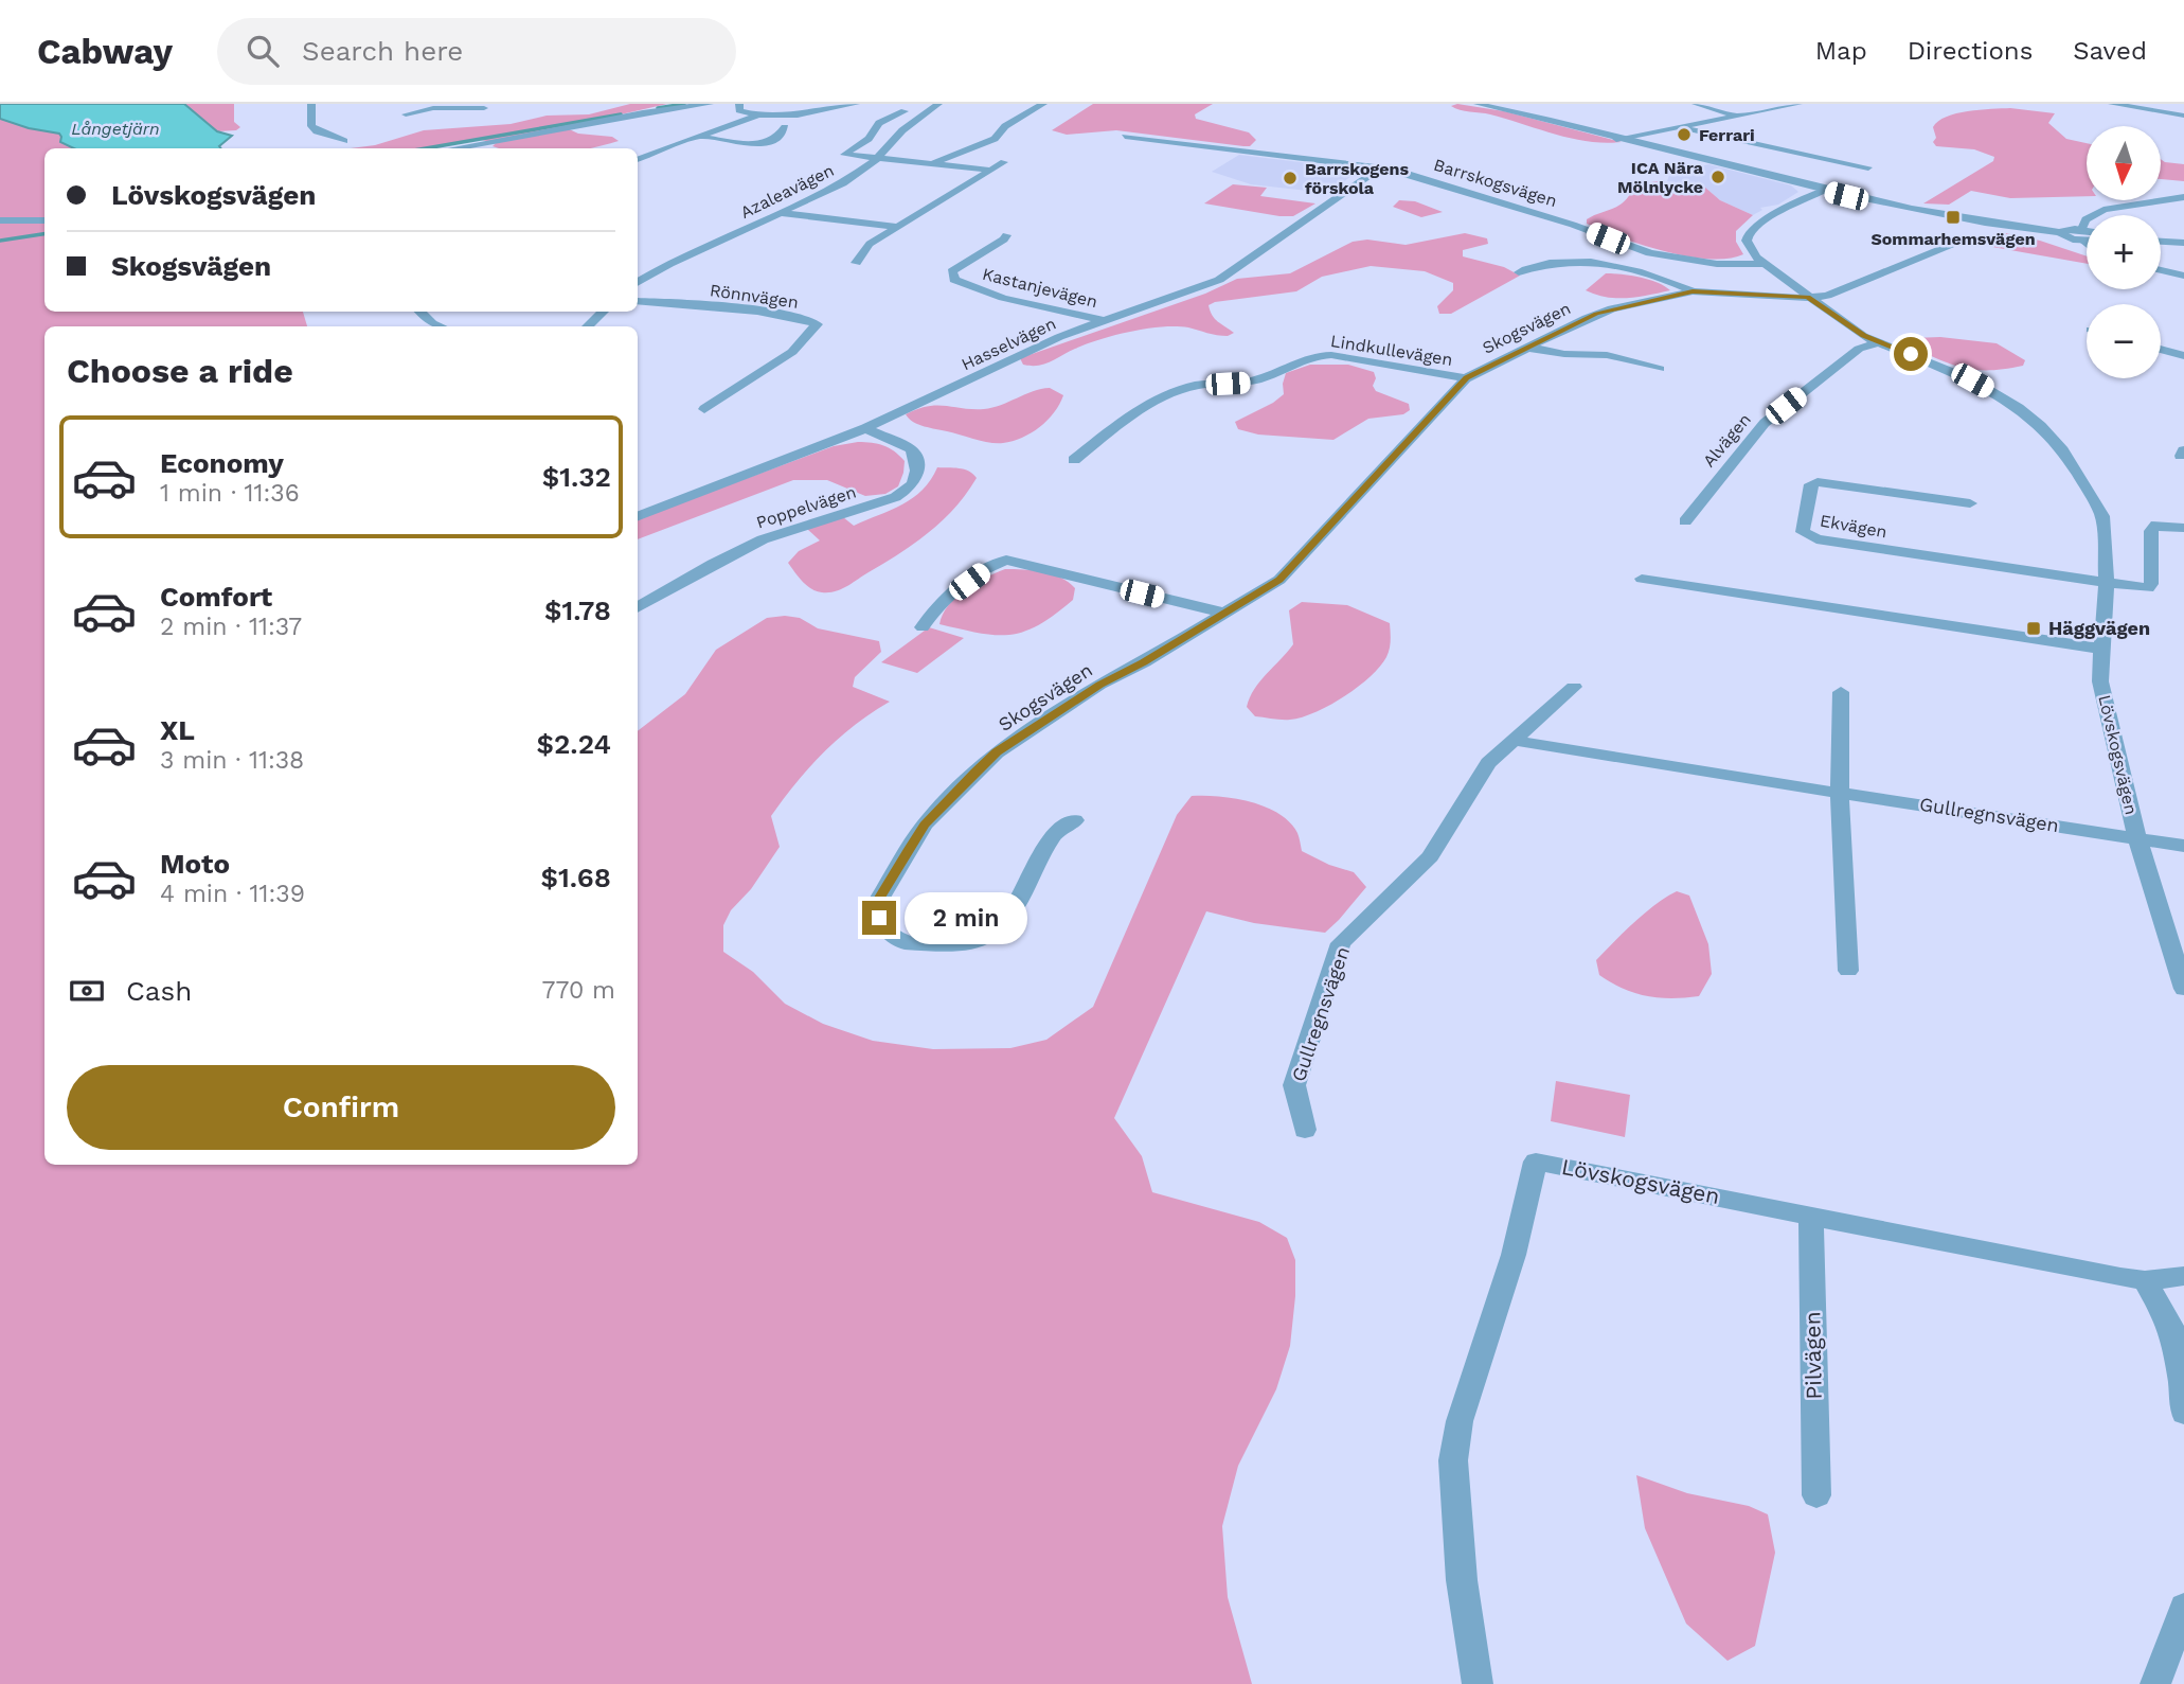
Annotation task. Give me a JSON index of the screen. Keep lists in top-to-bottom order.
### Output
{
  "streets": {
    "street": [
      "Barrskogsvägen",
      "Azaleavägen",
      "Kastanjevägen",
      "Rönnvägen",
      "Skogsvägen",
      "Hasselvägen",
      "Lindkullevägen",
      "Alvägen",
      "Poppelvägen",
      "Ekvägen",
      "Lövskogsvägen",
      "Gullregnsvägen",
      "Pilvägen"
    ]
  },
  "crossings": [
    ["Barrskogsvägen", "Hasselvägen"],
    ["Barrskogsvägen", "Lövskogsvägen"],
    ["Kastanjevägen", "Hasselvägen"],
    ["Skogsvägen", "Lindkullevägen"],
    ["Skogsvägen", "Lövskogsvägen"],
    ["Hasselvägen", "Poppelvägen"],
    ["Alvägen", "Lövskogsvägen"],
    ["Ekvägen", "Lövskogsvägen"],
    ["Lövskogsvägen", "Gullregnsvägen"],
    ["Lövskogsvägen", "Pilvägen"]
  ],
  "water": ["Långetjärn"],
  "places": {
    "other": ["Ferrari", "ICA Nära Mölnlycke", "Barrskogens förskola"],
    "transit": ["Sommarhemsvägen", "Häggvägen"]
  },
  "north": "bottom",
  "page": {
    "header": "Cabway",
    "search": "Search here",
    "nav": ["Map", "Directions", "Saved"],
    "map_buttons": ["+", "−"],
    "banner": ["Lövskogsvägen", "Skogsvägen"],
    "heading": "Choose a ride",
    "list": [
      {
        "name": "Economy",
        "note": "1 min · 11:36",
        "value": "$1.32"
      },
      {
        "name": "Comfort",
        "note": "2 min · 11:37",
        "value": "$1.78"
      },
      {
        "name": "XL",
        "note": "3 min · 11:38",
        "value": "$2.24"
      },
      {
        "name": "Moto",
        "note": "4 min · 11:39",
        "value": "$1.68"
      }
    ],
    "bubble": "2 min",
    "pay": ["Cash", "770 m"],
    "buttons": "Confirm"
  }
}
